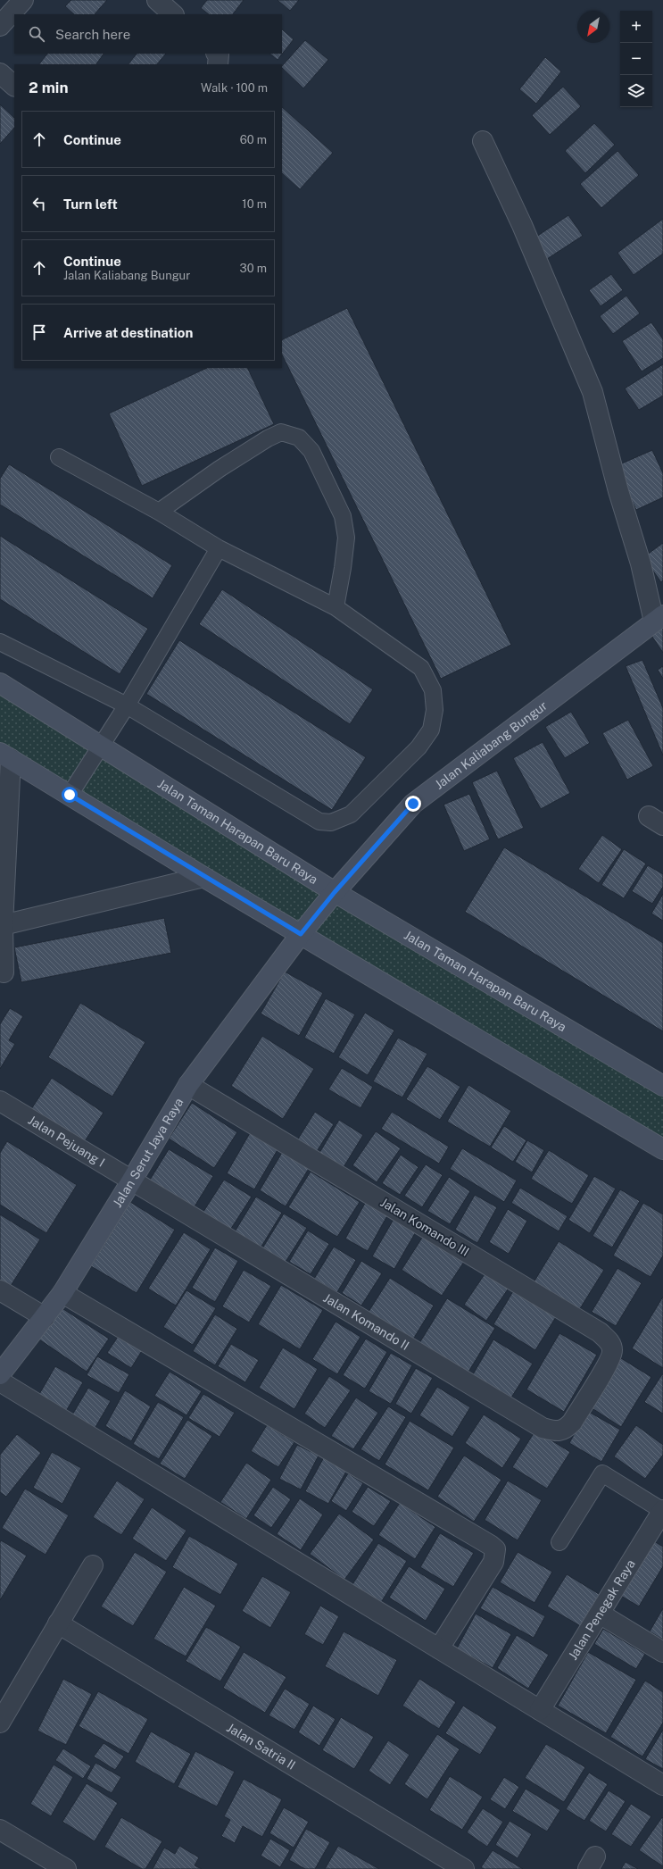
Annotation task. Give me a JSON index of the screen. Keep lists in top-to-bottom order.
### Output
{
  "streets": {
    "street": [
      "Jalan Kaliabang Bungur",
      "Jalan Taman Harapan Baru Raya",
      "Jalan Pejuang I",
      "Jalan Serut Jaya Raya",
      "Jalan Komando III",
      "Jalan Komando II",
      "Jalan Penegak Raya",
      "Jalan Satria II"
    ]
  },
  "crossings": [
    ["Jalan Kaliabang Bungur", "Jalan Taman Harapan Baru Raya"],
    ["Jalan Kaliabang Bungur", "Jalan Serut Jaya Raya"],
    ["Jalan Pejuang I", "Jalan Serut Jaya Raya"],
    ["Jalan Pejuang I", "Jalan Komando II"],
    ["Jalan Serut Jaya Raya", "Jalan Komando III"],
    ["Jalan Serut Jaya Raya", "Jalan Komando II"],
    ["Jalan Komando III", "Jalan Komando II"]
  ],
  "north": "bottom left",
  "page": {
    "map_buttons": ["+", "−"],
    "search": "Search here",
    "heading": ["2 min", "Walk · 100 m"],
    "list": [
      ["Continue", "60 m"],
      ["Turn left", "10 m"],
      ["Continue", "Jalan Kaliabang Bungur", "30 m"],
      "Arrive at destination"
    ]
  }
}
